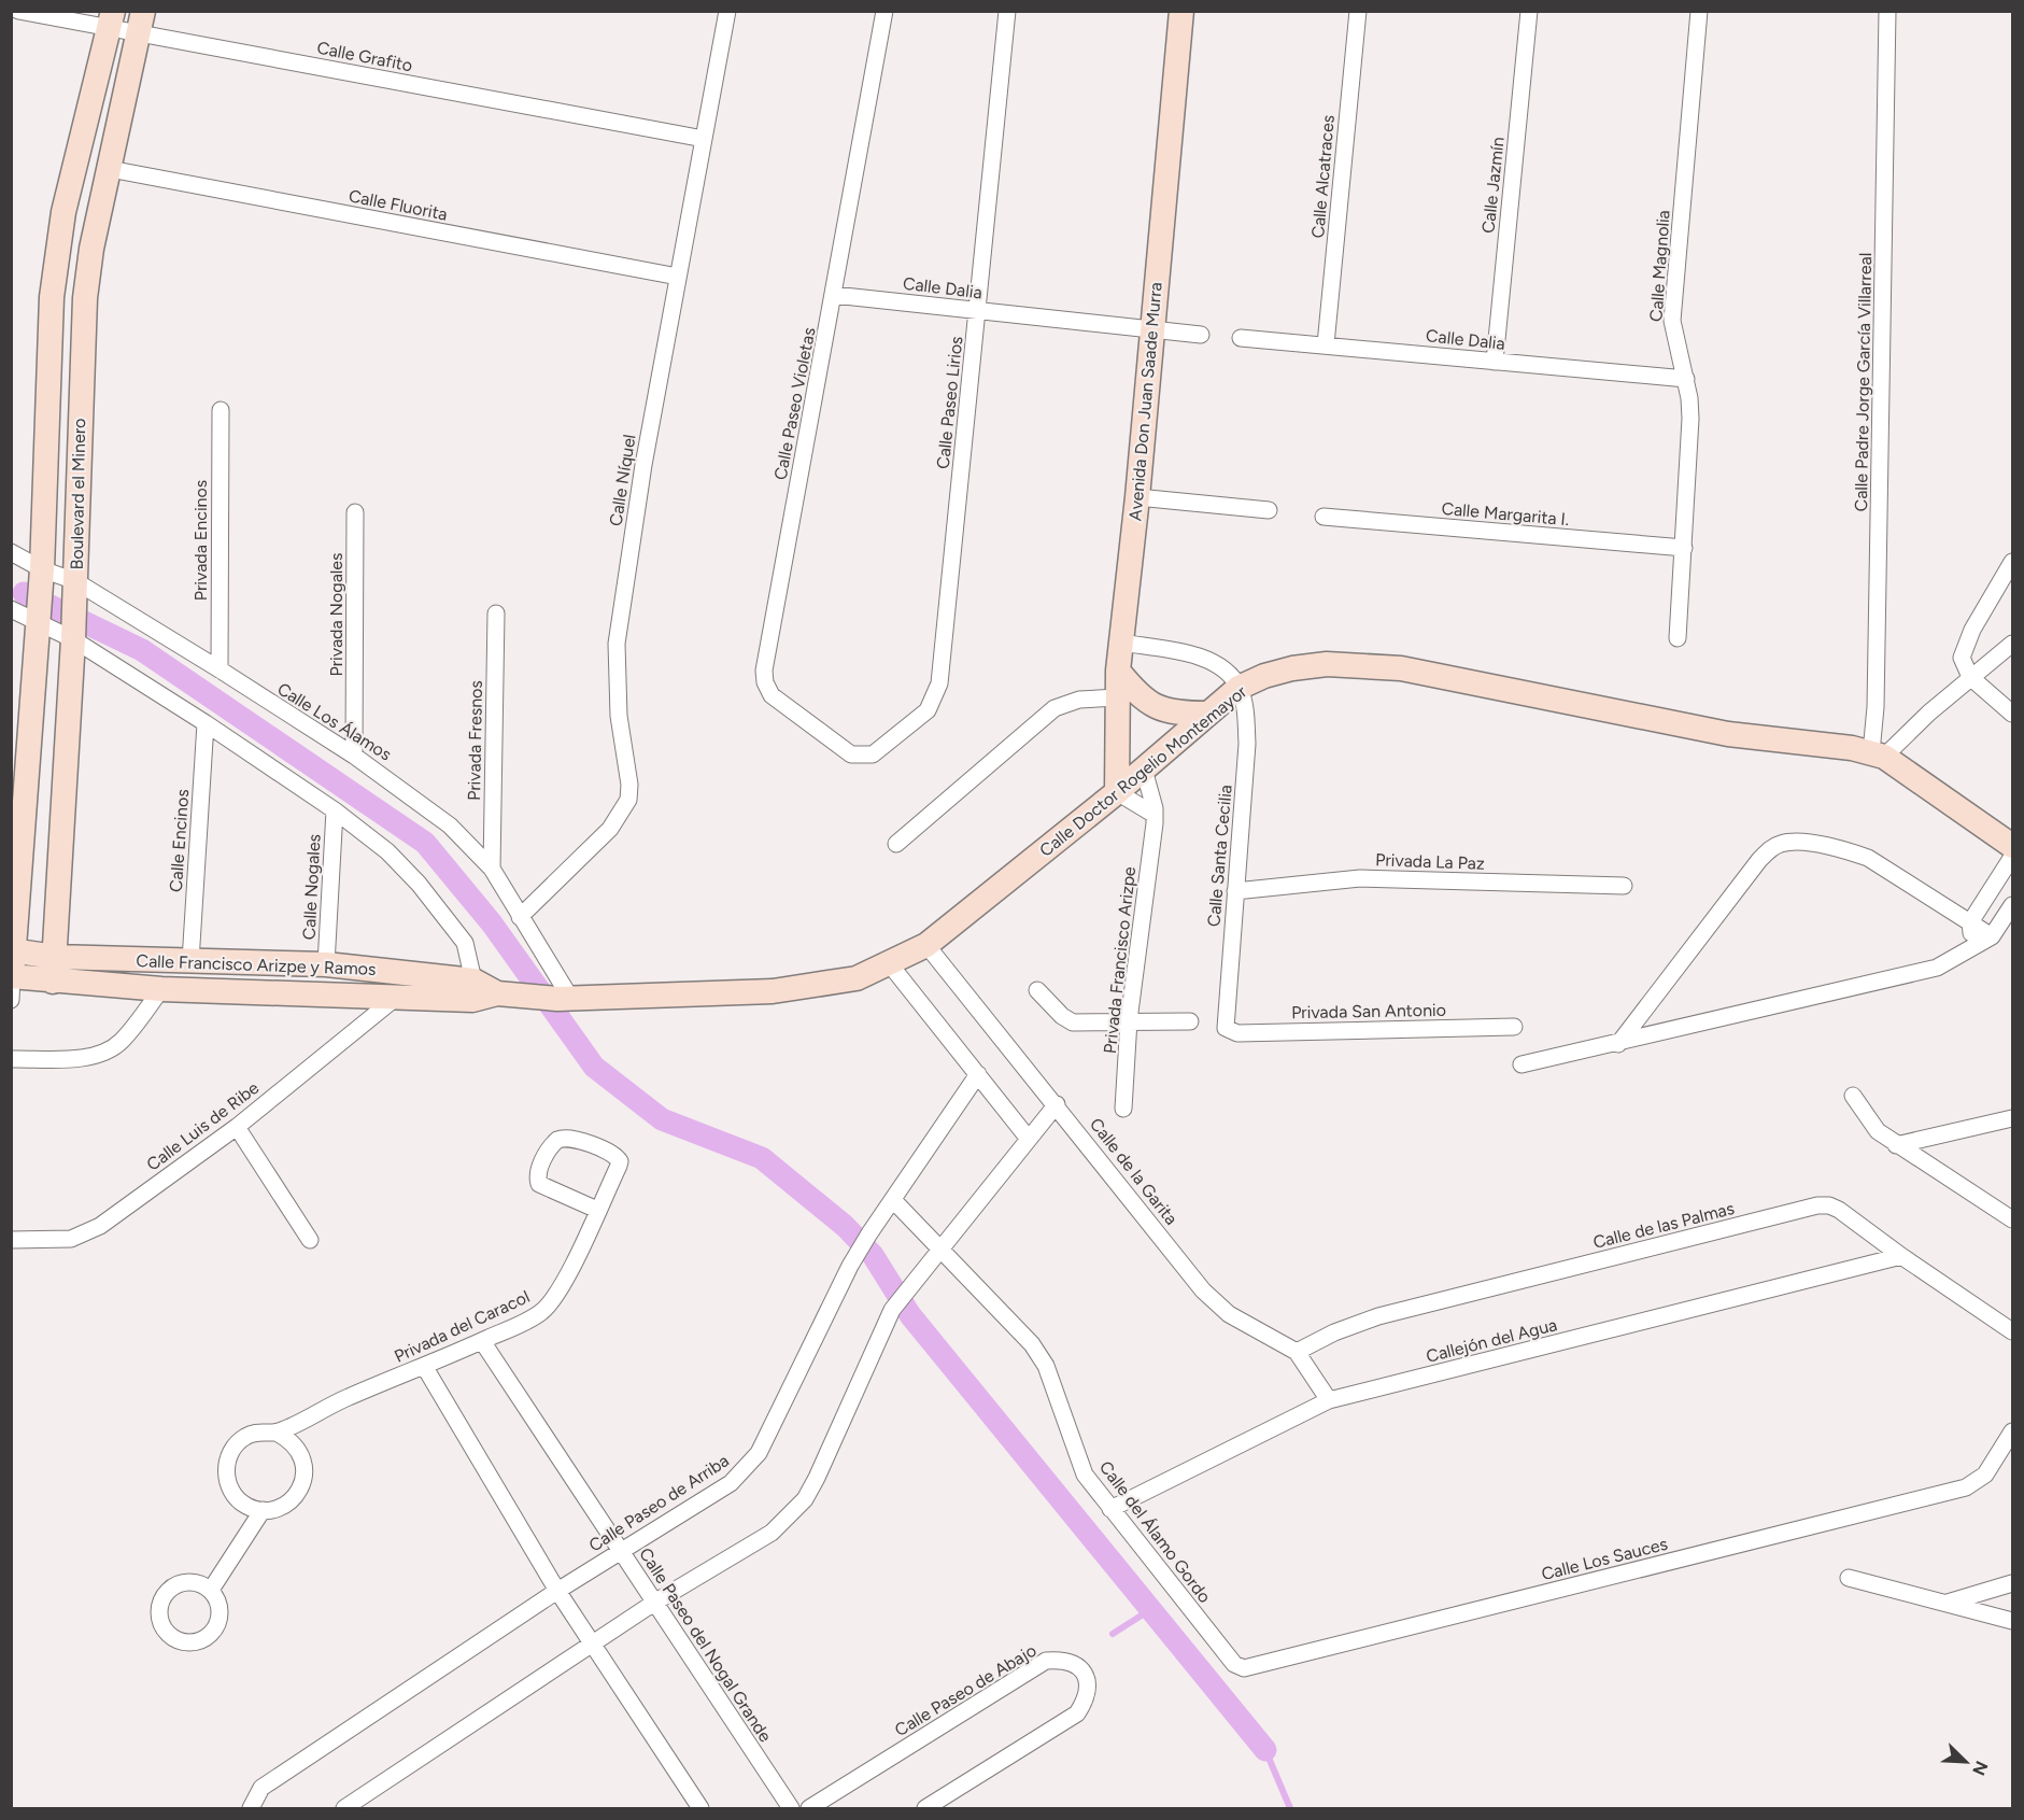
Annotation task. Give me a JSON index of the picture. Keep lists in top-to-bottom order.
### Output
{
  "streets": {
    "street": [
      "Calle Grafito",
      "Calle Alcatraces",
      "Calle Jazmín",
      "Calle Fluorita",
      "Calle Magnolia",
      "Calle Dalia",
      "Calle Padre Jorge García Villarreal",
      "Avenida Don Juan Saade Murra",
      "Calle Paseo Lirios",
      "Calle Paseo Violetas",
      "Calle Níquel",
      "Boulevard el Minero",
      "Calle Margarita I.",
      "Privada Encinos",
      "Privada Nogales",
      "Calle Los Álamos",
      "Privada Fresnos",
      "Calle Doctor Rogelio Montemayor",
      "Calle Encinos",
      "Calle Santa Cecilia",
      "Privada La Paz",
      "Calle Nogales",
      "Privada Francisco Arizpe",
      "Calle Francisco Arizpe y Ramos",
      "Privada San Antonio",
      "Calle Luis de Ribe",
      "Calle de la Garita",
      "Calle de las Palmas",
      "Privada del Caracol",
      "Callejón del Agua",
      "Calle Paseo de Arriba",
      "Calle del Álamo Gordo",
      "Calle Los Sauces",
      "Calle Paseo del Nogal Grande",
      "Calle Paseo de Abajo"
    ]
  },
  "crossings": [
    ["Calle Grafito", "Calle Níquel"],
    ["Calle Grafito", "Boulevard el Minero"],
    ["Calle Alcatraces", "Calle Dalia"],
    ["Calle Jazmín", "Calle Dalia"],
    ["Calle Fluorita", "Calle Níquel"],
    ["Calle Fluorita", "Boulevard el Minero"],
    ["Calle Magnolia", "Calle Dalia"],
    ["Calle Magnolia", "Calle Margarita I."],
    ["Calle Dalia", "Avenida Don Juan Saade Murra"],
    ["Calle Dalia", "Calle Paseo Lirios"],
    ["Calle Dalia", "Calle Paseo Violetas"],
    ["Calle Padre Jorge García Villarreal", "Calle Doctor Rogelio Montemayor"],
    ["Avenida Don Juan Saade Murra", "Calle Doctor Rogelio Montemayor"],
    ["Calle Paseo Lirios", "Calle Paseo Violetas"],
    ["Calle Níquel", "Calle Los Álamos"],
    ["Boulevard el Minero", "Calle Los Álamos"],
    ["Boulevard el Minero", "Calle Francisco Arizpe y Ramos"],
    ["Privada Encinos", "Calle Los Álamos"],
    ["Privada Nogales", "Calle Los Álamos"],
    ["Calle Los Álamos", "Privada Fresnos"],
    ["Calle Los Álamos", "Calle Doctor Rogelio Montemayor"],
    ["Calle Los Álamos", "Calle Francisco Arizpe y Ramos"],
    ["Calle Doctor Rogelio Montemayor", "Calle Santa Cecilia"],
    ["Calle Doctor Rogelio Montemayor", "Privada Francisco Arizpe"],
    ["Calle Doctor Rogelio Montemayor", "Calle Francisco Arizpe y Ramos"],
    ["Calle Doctor Rogelio Montemayor", "Calle de la Garita"],
    ["Calle Encinos", "Calle Francisco Arizpe y Ramos"],
    ["Calle Santa Cecilia", "Privada La Paz"],
    ["Calle Santa Cecilia", "Privada San Antonio"],
    ["Calle Nogales", "Calle Francisco Arizpe y Ramos"],
    ["Calle Francisco Arizpe y Ramos", "Calle Luis de Ribe"],
    ["Calle de la Garita", "Calle de las Palmas"],
    ["Calle de la Garita", "Callejón del Agua"],
    ["Calle de las Palmas", "Callejón del Agua"],
    ["Privada del Caracol", "Calle Paseo del Nogal Grande"],
    ["Callejón del Agua", "Calle del Álamo Gordo"],
    ["Calle Paseo de Arriba", "Calle del Álamo Gordo"],
    ["Calle Paseo de Arriba", "Calle Paseo del Nogal Grande"],
    ["Calle del Álamo Gordo", "Calle Los Sauces"]
  ],
  "north": "bottom right"
}
